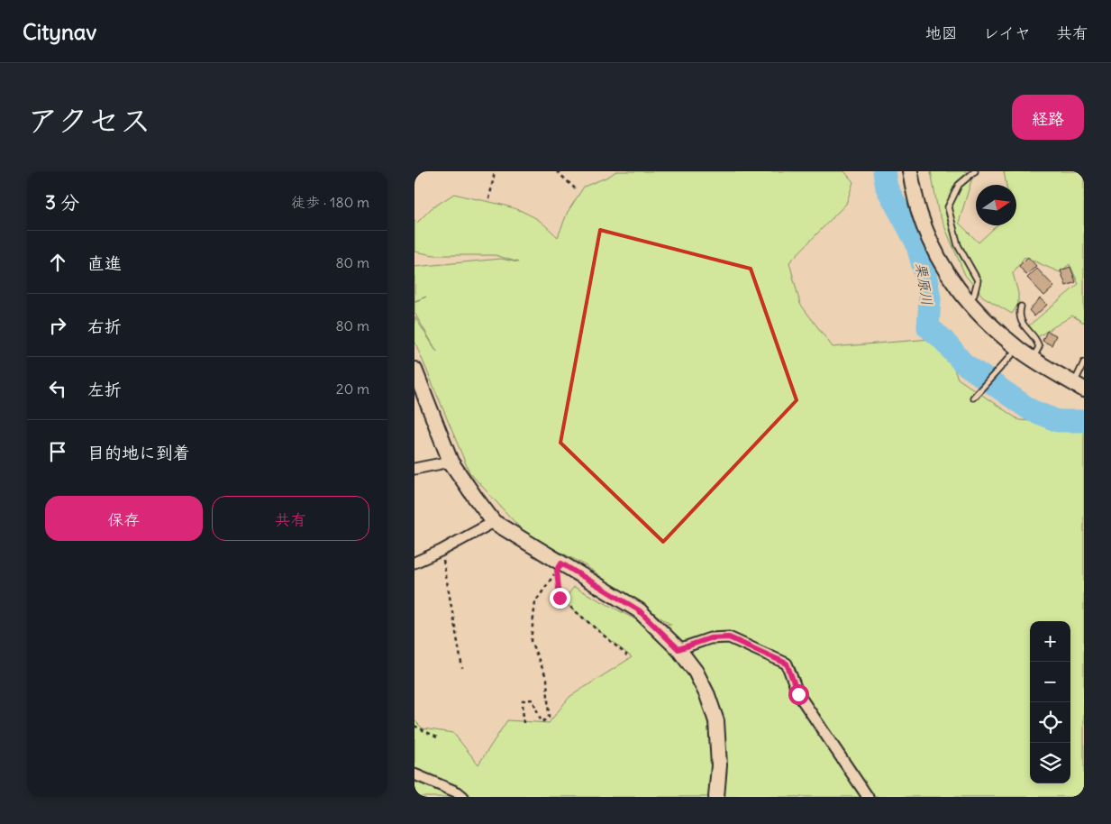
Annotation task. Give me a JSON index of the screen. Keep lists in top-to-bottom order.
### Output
{
  "water": ["栗原川"],
  "north": "right",
  "page": {
    "header": "Citynav",
    "nav": ["地図", "レイヤ", "共有"],
    "title": "アクセス",
    "buttons": [
      "経路",
      ["保存", "共有"]
    ],
    "heading": ["3 分", "徒歩 · 180 m"],
    "list": [
      ["直進", "80 m"],
      ["右折", "80 m"],
      ["左折", "20 m"],
      "目的地に到着"
    ],
    "map_buttons": ["+", "−"]
  }
}
